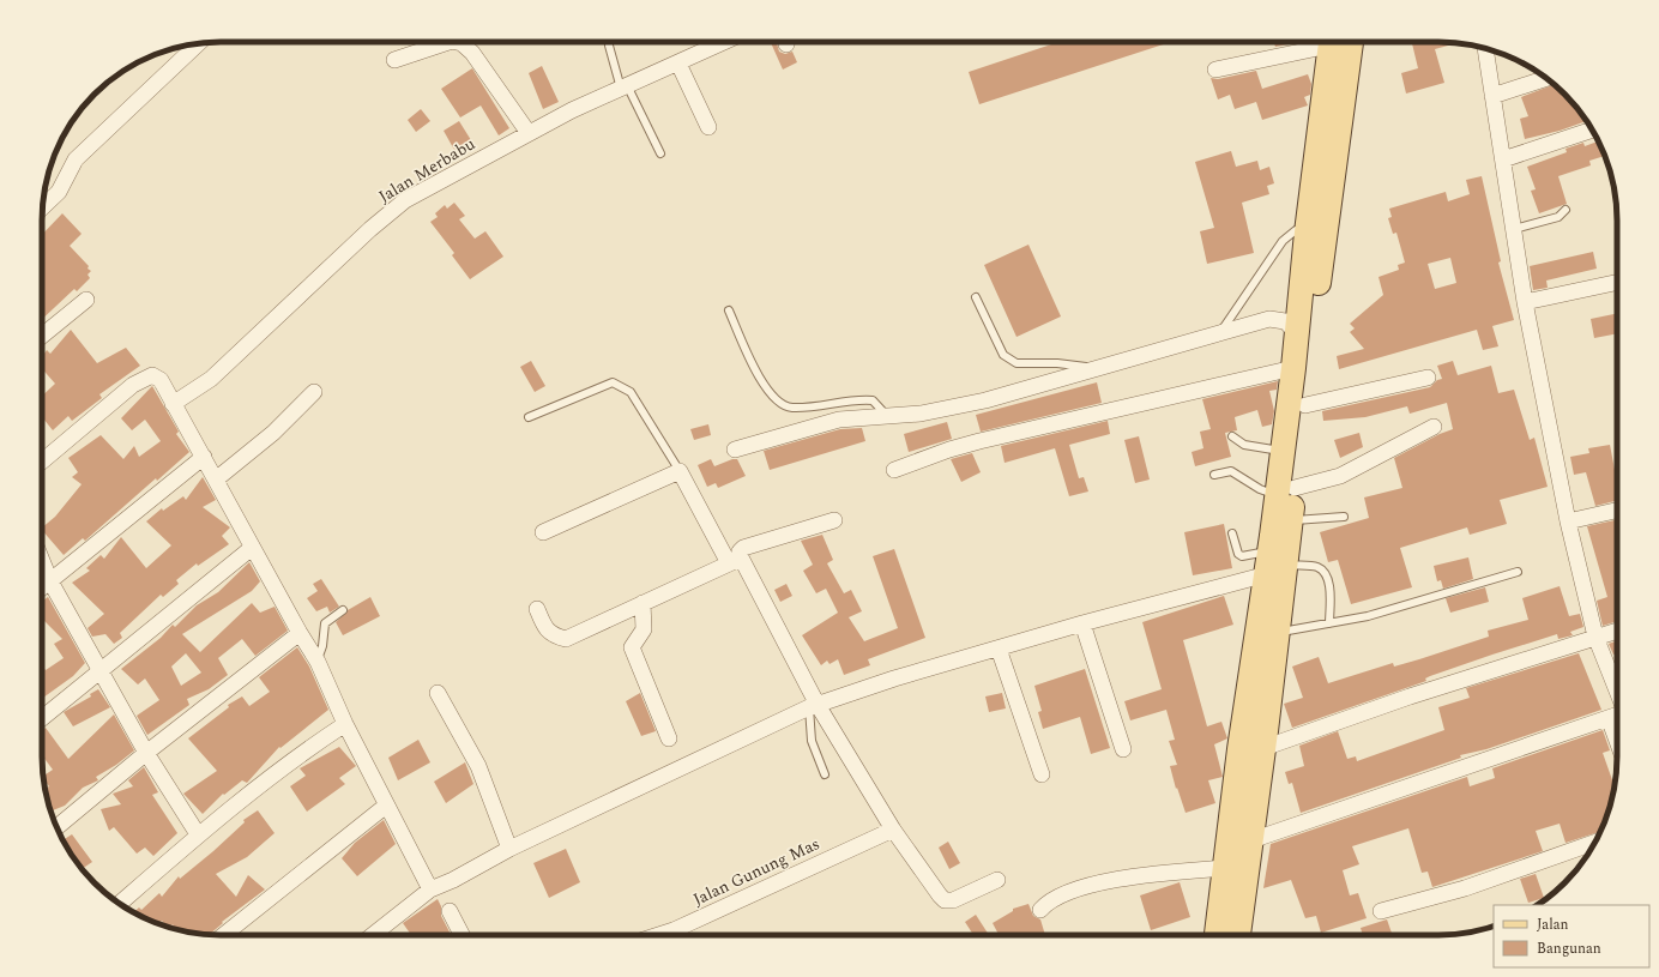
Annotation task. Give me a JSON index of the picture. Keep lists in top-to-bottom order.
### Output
{
  "streets": {
    "street": ["Jalan Merbabu", "Jalan Gunung Mas"]
  },
  "legend": ["Jalan", "Bangunan"]
}
